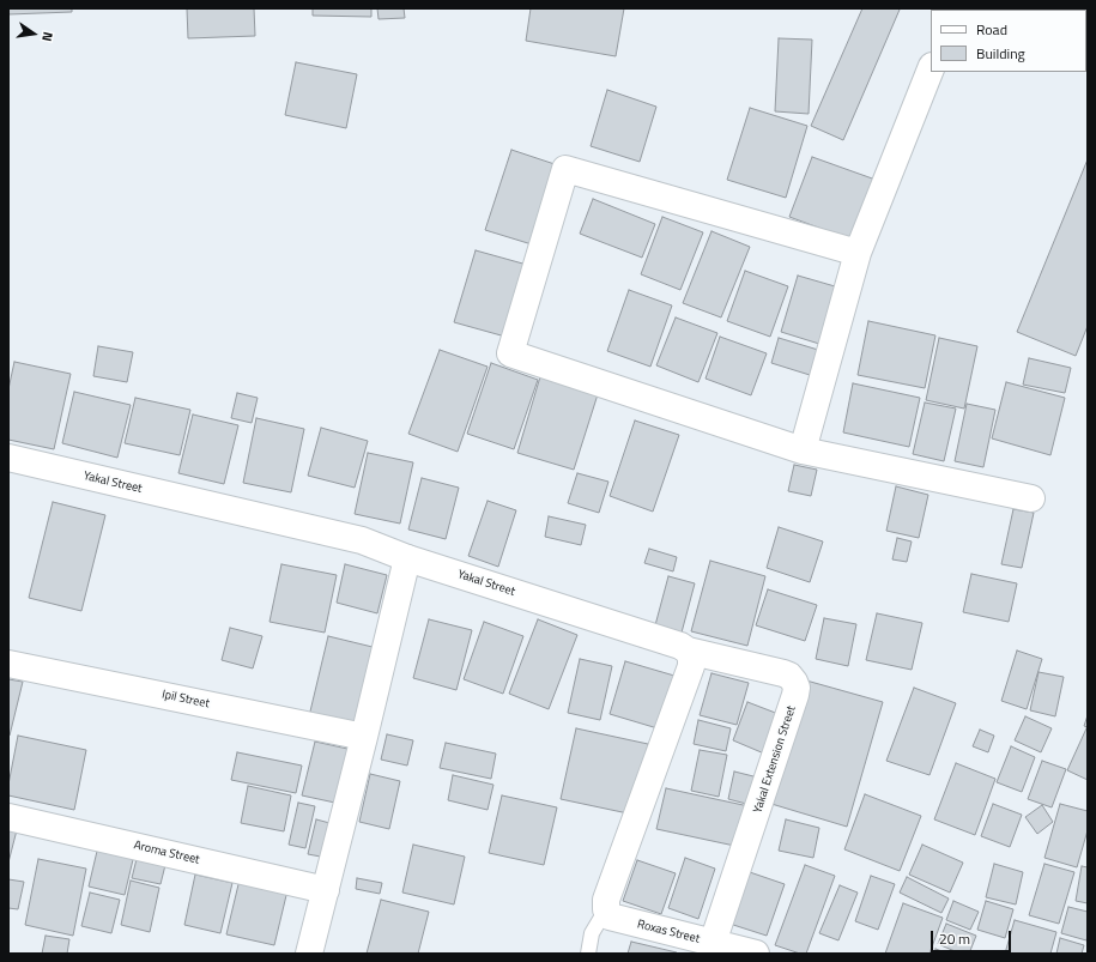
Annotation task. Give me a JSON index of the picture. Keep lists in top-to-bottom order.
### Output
{
  "streets": {
    "street": [
      "Yakal Street",
      "Ipil Street",
      "Yakal Extension Street",
      "Aroma Street",
      "Roxas Street"
    ]
  },
  "crossings": [
    ["Yakal Street", "Yakal Extension Street"],
    ["Yakal Extension Street", "Roxas Street"]
  ],
  "legend": ["Road", "Building"],
  "scale_bar": "20 m",
  "north": "right"
}
